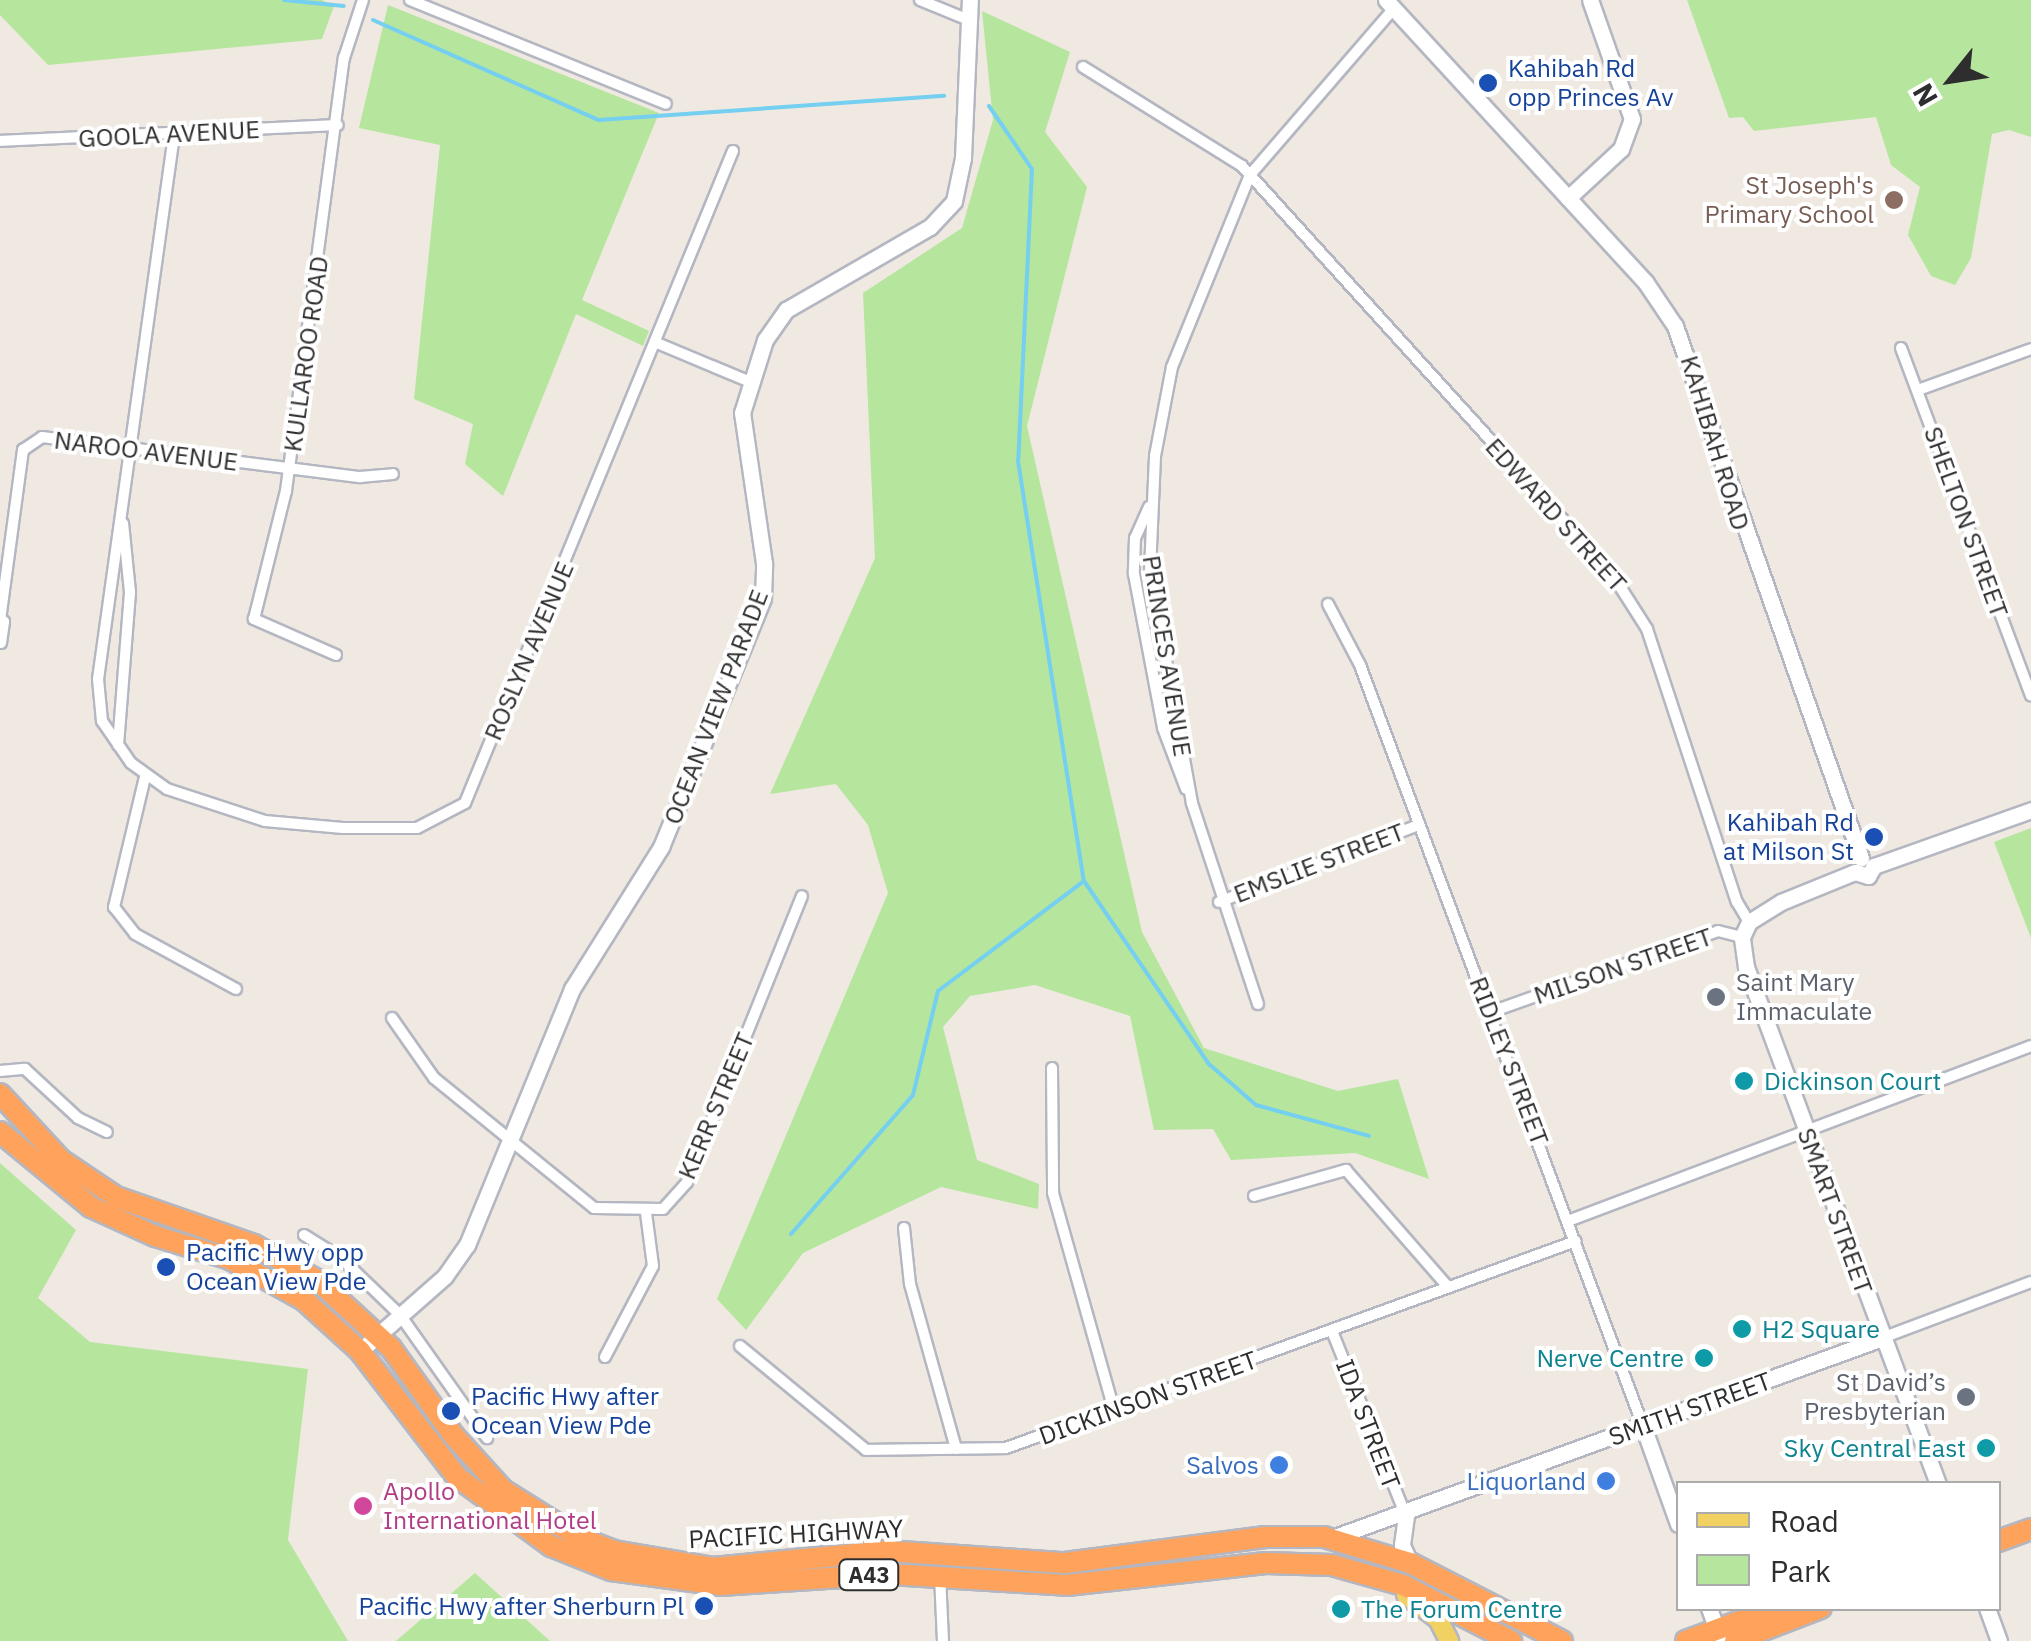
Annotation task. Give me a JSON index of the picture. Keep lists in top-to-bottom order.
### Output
{
  "streets": {
    "highway": ["PACIFIC HIGHWAY", "A43"],
    "street": [
      "GOOLA AVENUE",
      "KULLAROO ROAD",
      "KAHIBAH ROAD",
      "NAROO AVENUE",
      "EDWARD STREET",
      "SHELTON STREET",
      "ROSLYN AVENUE",
      "PRINCES AVENUE",
      "OCEAN VIEW PARADE",
      "EMSLIE STREET",
      "MILSON STREET",
      "RIDLEY STREET",
      "KERR STREET",
      "SMART STREET",
      "DICKINSON STREET",
      "SMITH STREET",
      "IDA STREET"
    ]
  },
  "crossings": [
    ["GOOLA AVENUE", "KULLAROO ROAD"],
    ["GOOLA AVENUE", "ROSLYN AVENUE"],
    ["KULLAROO ROAD", "NAROO AVENUE"],
    ["KAHIBAH ROAD", "PRINCES AVENUE"],
    ["KAHIBAH ROAD", "MILSON STREET"],
    ["NAROO AVENUE", "ROSLYN AVENUE"],
    ["EDWARD STREET", "PRINCES AVENUE"],
    ["EDWARD STREET", "MILSON STREET"],
    ["EDWARD STREET", "SMART STREET"],
    ["PRINCES AVENUE", "EMSLIE STREET"],
    ["OCEAN VIEW PARADE", "PACIFIC HIGHWAY"],
    ["EMSLIE STREET", "RIDLEY STREET"],
    ["MILSON STREET", "RIDLEY STREET"],
    ["MILSON STREET", "SMART STREET"],
    ["RIDLEY STREET", "DICKINSON STREET"],
    ["RIDLEY STREET", "SMITH STREET"],
    ["SMART STREET", "SMITH STREET"],
    ["DICKINSON STREET", "IDA STREET"],
    ["SMITH STREET", "IDA STREET"],
    ["SMITH STREET", "PACIFIC HIGHWAY"]
  ],
  "places": [
    "Kahibah Rd opp Princes Av",
    "St Joseph's Primary School",
    "Kahibah Rd at Milson St",
    "Saint Mary Immaculate",
    "Dickinson Court",
    "Pacific Hwy opp Ocean View Pde",
    "H2 Square",
    "Nerve Centre",
    "St David’s Presbyterian",
    "Pacific Hwy after Ocean View Pde",
    "Sky Central East",
    "Salvos",
    "Liquorland",
    "Apollo International Hotel",
    "Pacific Hwy after Sherburn Pl",
    "The Forum Centre"
  ],
  "legend": ["Road", "Park"],
  "north": "bottom left"
}
